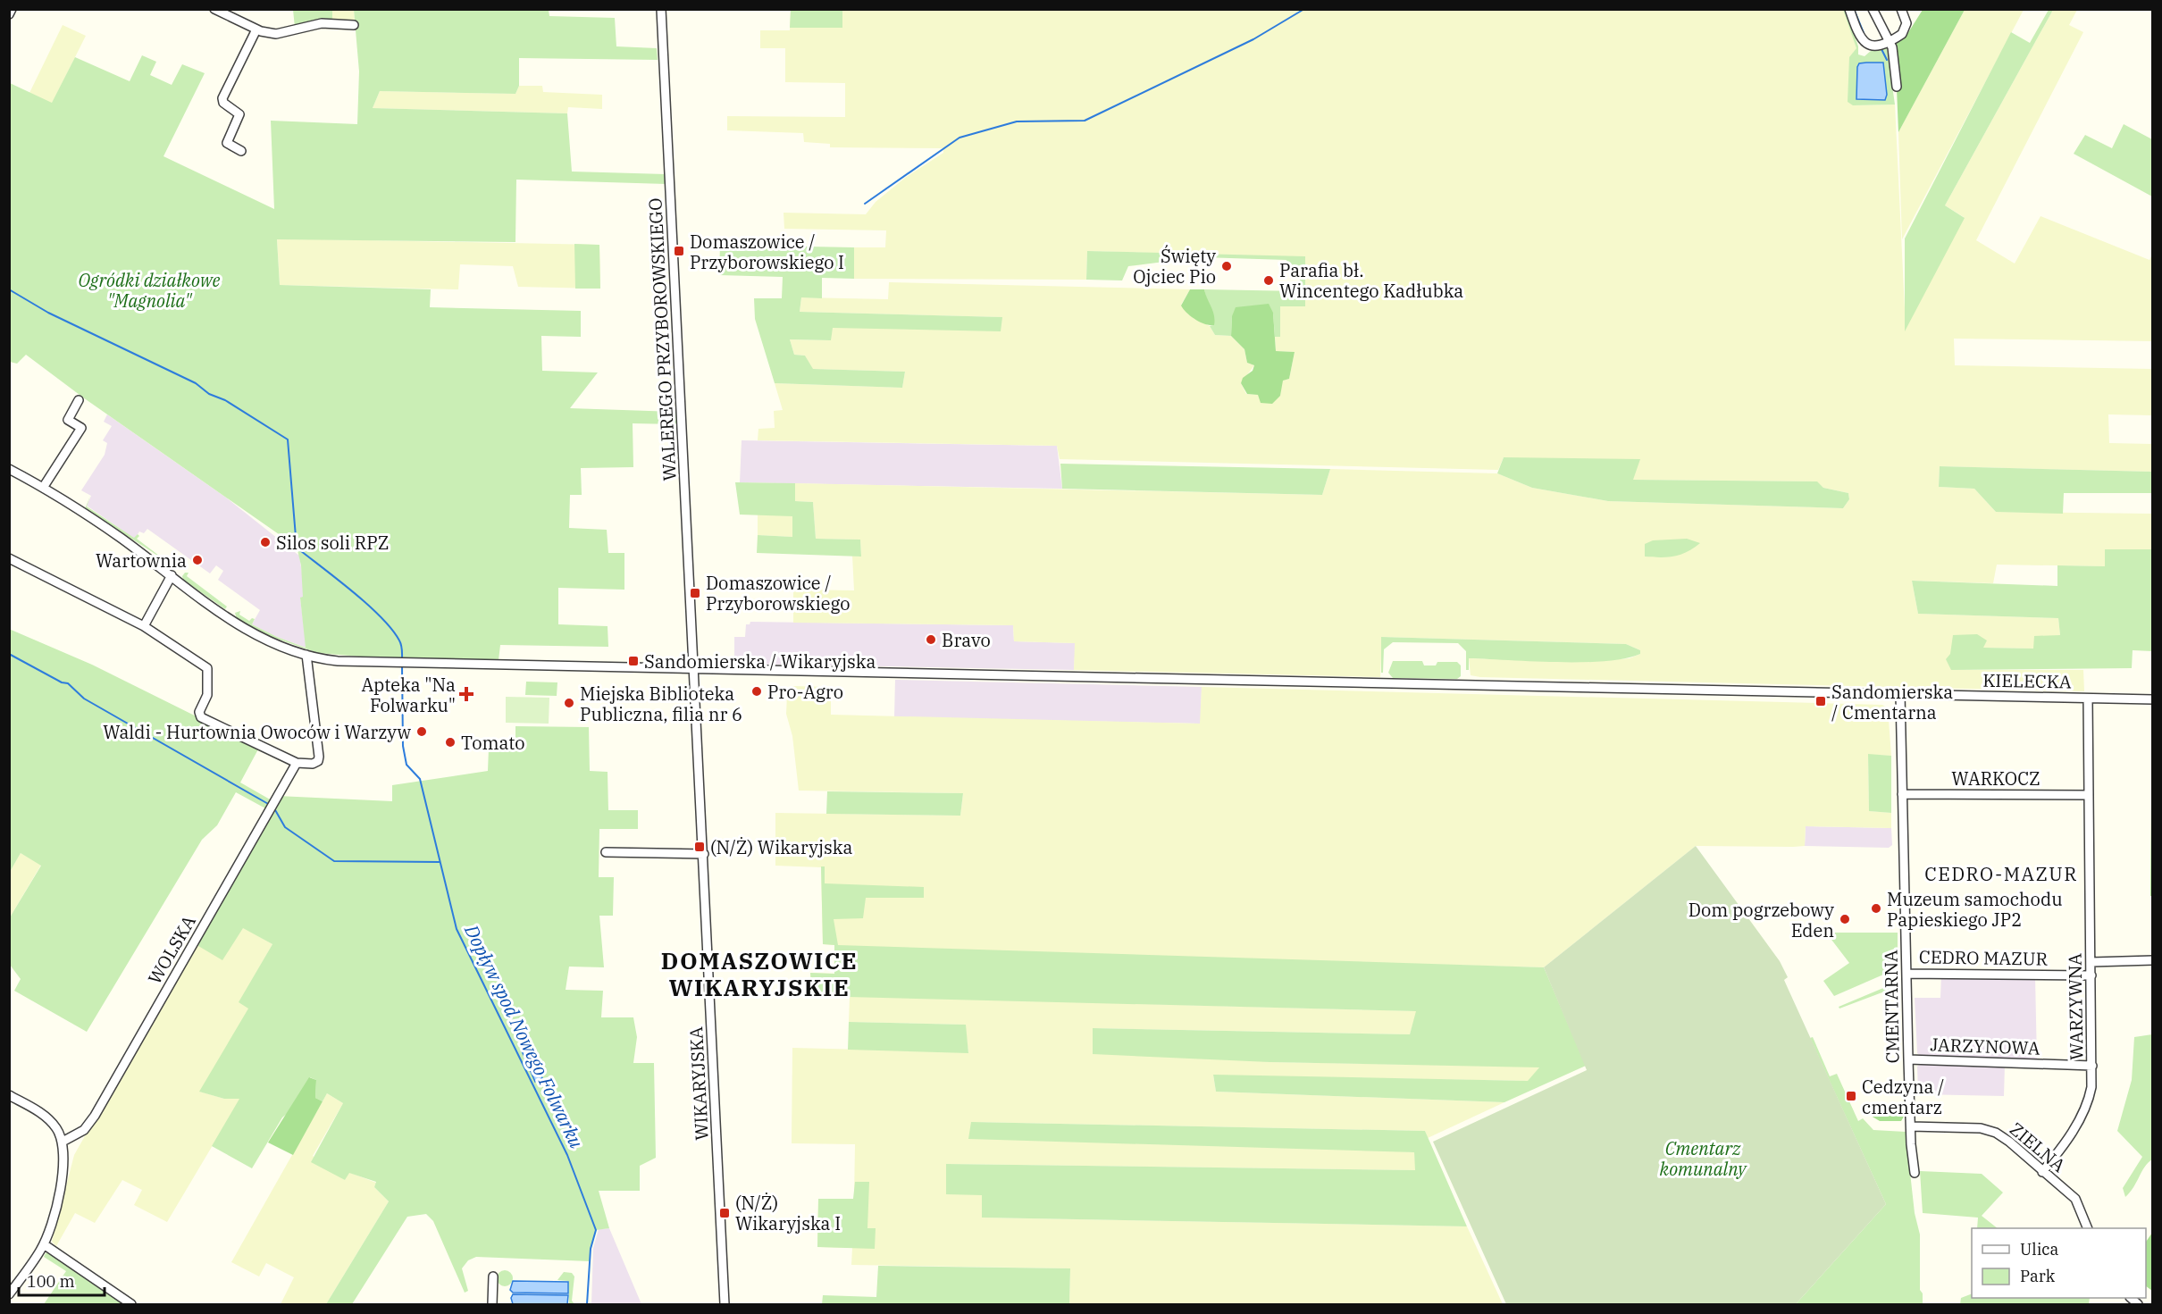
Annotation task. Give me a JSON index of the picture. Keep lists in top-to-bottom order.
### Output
{
  "streets": {
    "street": [
      "WALEREGO PRZYBOROWSKIEGO",
      "KIELECKA",
      "WARKOCZ",
      "WOLSKA",
      "CEDRO MAZUR",
      "CMENTARNA",
      "WARZYWNA",
      "JARZYNOWA",
      "WIKARYJSKA",
      "ZIELNA"
    ]
  },
  "crossings": [
    ["WALEREGO PRZYBOROWSKIEGO", "KIELECKA"],
    ["WALEREGO PRZYBOROWSKIEGO", "WIKARYJSKA"],
    ["KIELECKA", "CMENTARNA"],
    ["KIELECKA", "WARZYWNA"],
    ["KIELECKA", "WIKARYJSKA"],
    ["WARKOCZ", "CMENTARNA"],
    ["WARKOCZ", "WARZYWNA"],
    ["CEDRO MAZUR", "CMENTARNA"],
    ["CEDRO MAZUR", "WARZYWNA"],
    ["CMENTARNA", "JARZYNOWA"],
    ["CMENTARNA", "ZIELNA"],
    ["WARZYWNA", "JARZYNOWA"],
    ["WARZYWNA", "ZIELNA"]
  ],
  "districts": ["CEDRO-MAZUR", "DOMASZOWICE WIKARYJSKIE"],
  "water": ["Dopływ spod Nowego Folwarku"],
  "parks": ["Ogródki działkowe \"Magnolia\"", "Cmentarz komunalny"],
  "places": {
    "transit": [
      "Domaszowice / Przyborowskiego I",
      "Domaszowice / Przyborowskiego",
      "Sandomierska / Wikaryjska",
      "Sandomierska / Cmentarna",
      "(N/Ż) Wikaryjska",
      "Cedzyna / cmentarz",
      "(N/Ż) Wikaryjska I"
    ],
    "other": [
      "Święty Ojciec Pio",
      "Parafia bł. Wincentego Kadłubka",
      "Silos soli RPZ",
      "Wartownia",
      "Bravo",
      "Pro-Agro",
      "Miejska Biblioteka Publiczna, filia nr 6",
      "Waldi - Hurtownia Owoców i Warzyw",
      "Tomato",
      "Muzeum samochodu Papieskiego JP2",
      "Dom pogrzebowy Eden"
    ],
    "health": ["Apteka \"Na Folwarku\""]
  },
  "legend": ["Ulica", "Park"],
  "scale_bar": "100 m"
}
